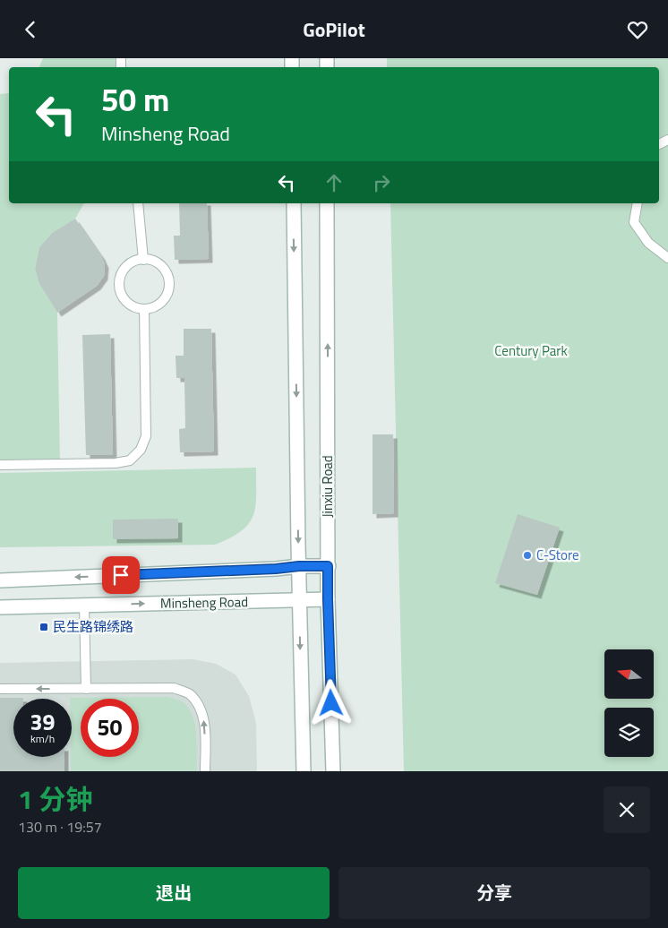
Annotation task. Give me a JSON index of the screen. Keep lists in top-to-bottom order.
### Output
{
  "streets": {
    "main road": ["Jinxiu Road", "Minsheng Road"]
  },
  "crossings": [
    ["Jinxiu Road", "Minsheng Road"]
  ],
  "parks": ["Century Park"],
  "places": {
    "other": ["C-Store"],
    "transit": ["民生路锦绣路"]
  },
  "north": "left",
  "page": {
    "header": "GoPilot",
    "turn": ["50 m", "Minsheng Road"],
    "speed": "39 km/h",
    "limit": "50",
    "heading": ["1 分钟", "130 m · 19:57"],
    "buttons": ["退出", "分享"]
  }
}
